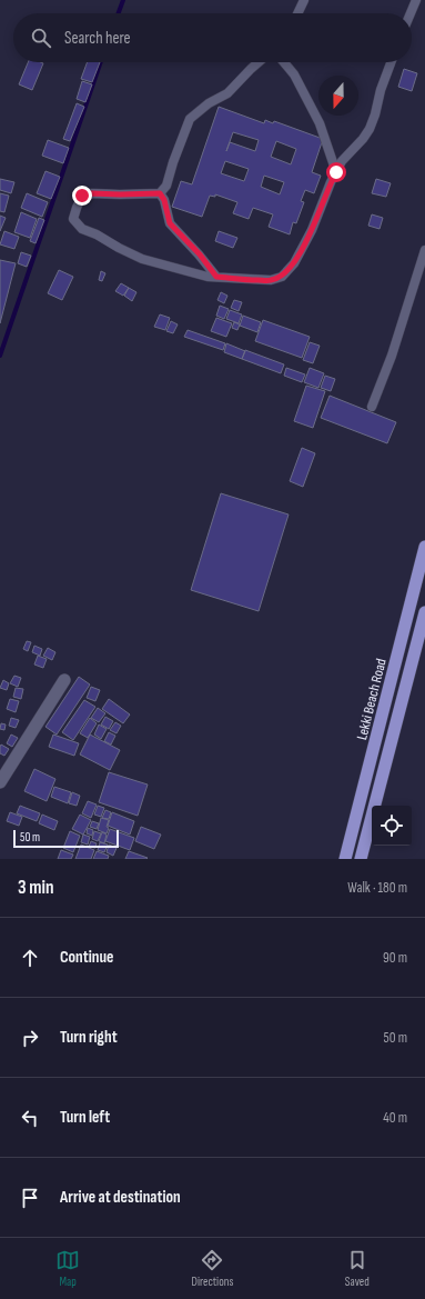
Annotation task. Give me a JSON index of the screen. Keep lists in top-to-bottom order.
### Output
{
  "streets": {
    "main road": ["Lekki Beach Road"]
  },
  "scale_bar": "50 m",
  "north": "bottom",
  "page": {
    "search": "Search here",
    "scale": "50 m",
    "heading": ["3 min", "Walk · 180 m"],
    "list": [
      ["Continue", "90 m"],
      ["Turn right", "50 m"],
      ["Turn left", "40 m"],
      "Arrive at destination"
    ],
    "nav": ["Map", "Directions", "Saved"]
  }
}
